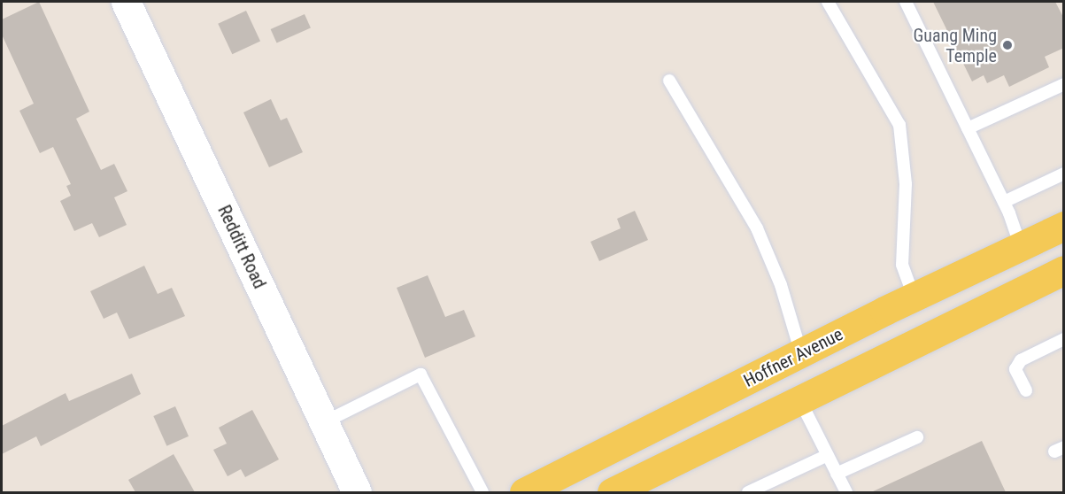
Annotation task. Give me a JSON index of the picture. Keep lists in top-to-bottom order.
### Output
{
  "streets": {
    "main road": ["Hoffner Avenue"],
    "street": ["Redditt Road"]
  },
  "places": ["Guang Ming Temple"]
}
